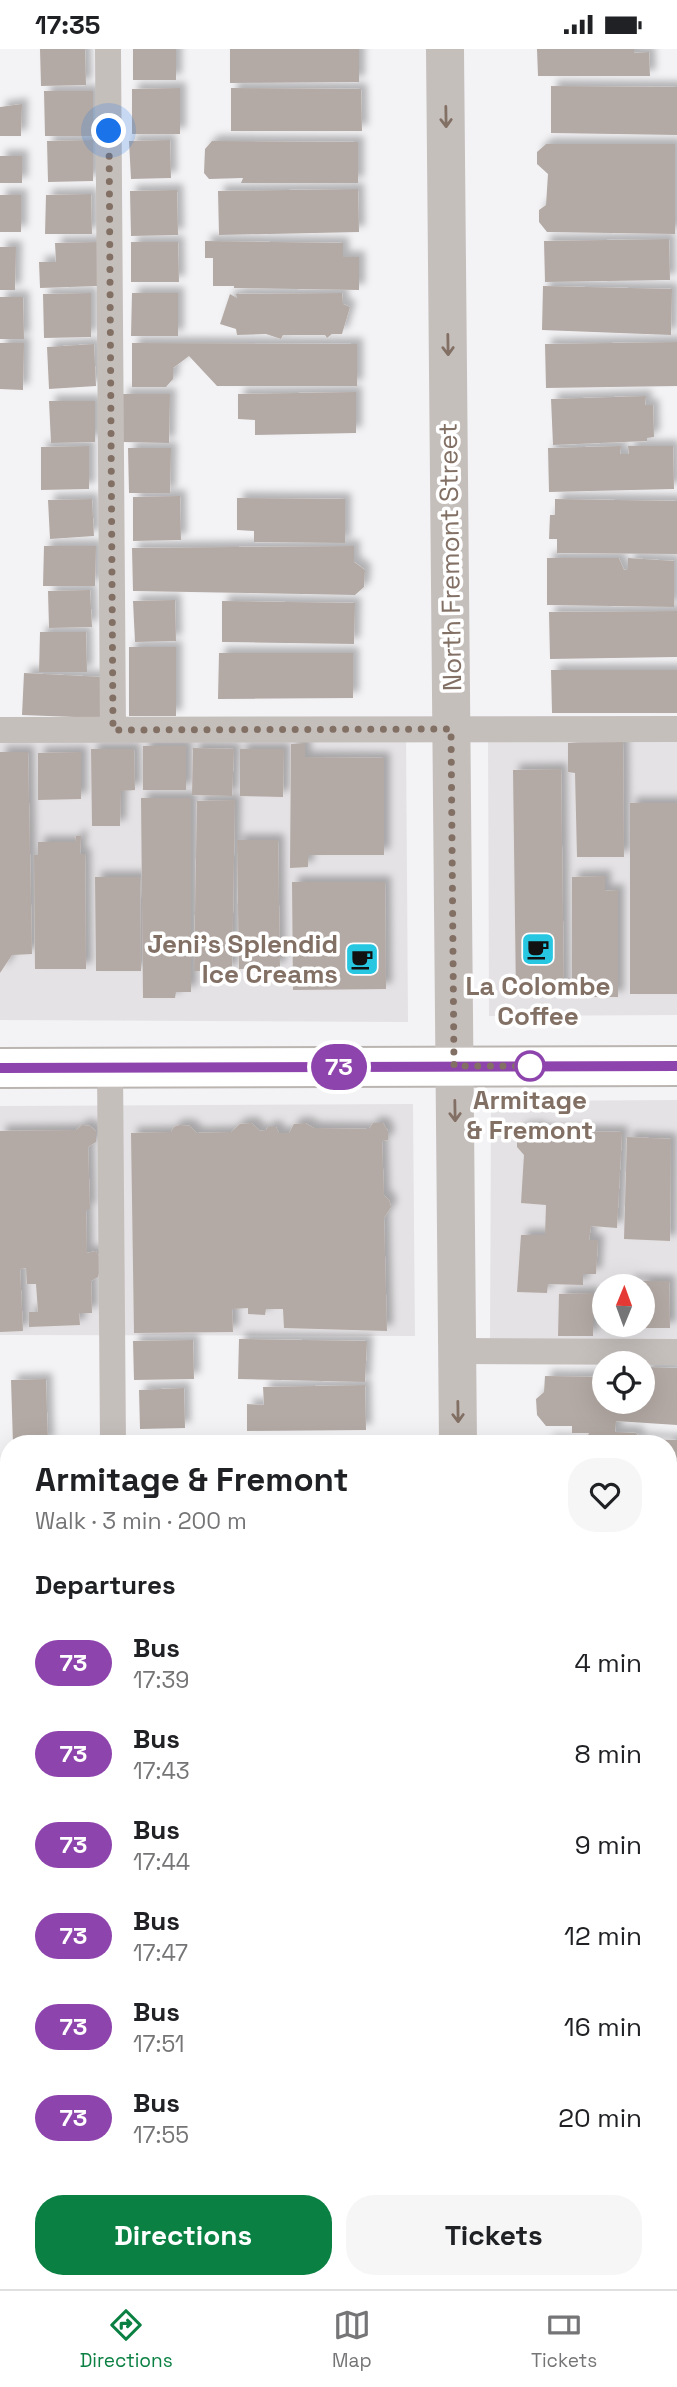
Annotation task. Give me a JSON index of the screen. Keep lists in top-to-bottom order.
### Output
{
  "streets": {
    "street": ["North Fremont Street"]
  },
  "one_way": ["North Fremont Street"],
  "places": {
    "cafe": ["La Colombe Coffee", "Jeni's Splendid Ice Creams"],
    "other": ["Armitage & Fremont"]
  },
  "lines": ["bus line 73"],
  "north": "top",
  "page": {
    "status": "17:35",
    "on_map": "73",
    "heading": [
      ["Armitage & Fremont", "Walk · 3 min · 200 m"],
      "Departures"
    ],
    "list": [
      {
        "mark": "73",
        "name": "Bus",
        "note": "17:39",
        "value": "4 min"
      },
      {
        "mark": "73",
        "name": "Bus",
        "note": "17:43",
        "value": "8 min"
      },
      {
        "mark": "73",
        "name": "Bus",
        "note": "17:44",
        "value": "9 min"
      },
      {
        "mark": "73",
        "name": "Bus",
        "note": "17:47",
        "value": "12 min"
      },
      {
        "mark": "73",
        "name": "Bus",
        "note": "17:51",
        "value": "16 min"
      },
      {
        "mark": "73",
        "name": "Bus",
        "note": "17:55",
        "value": "20 min"
      }
    ],
    "buttons": ["Directions", "Tickets"],
    "tabs": ["Directions", "Map", "Tickets"]
  }
}
